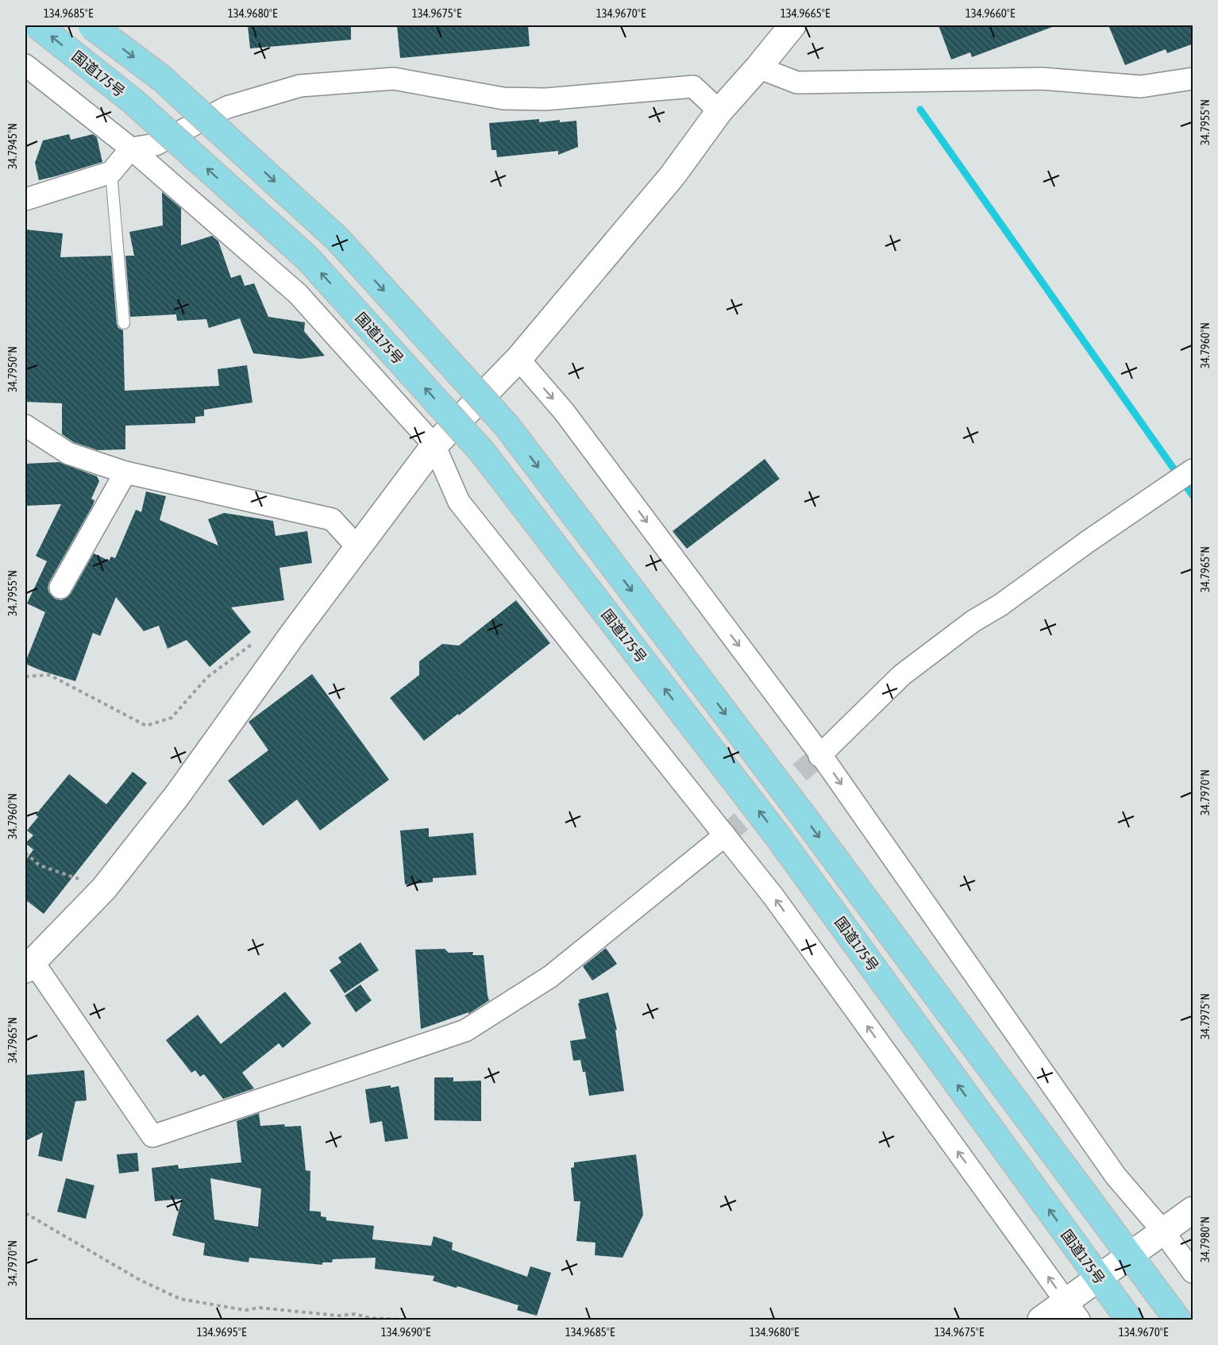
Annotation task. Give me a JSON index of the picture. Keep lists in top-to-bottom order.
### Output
{
  "streets": {
    "highway": ["国道175号"]
  },
  "coordinates": [
    "134.9685°E",
    "134.9680°E",
    "134.9675°E",
    "134.9670°E",
    "134.9665°E",
    "134.9660°E",
    "34.7955°N",
    "34.7945°N",
    "34.7960°N",
    "34.7950°N",
    "34.7965°N",
    "34.7970°N",
    "34.7975°N",
    "34.7980°N",
    "134.9695°E",
    "134.9690°E"
  ]
}
